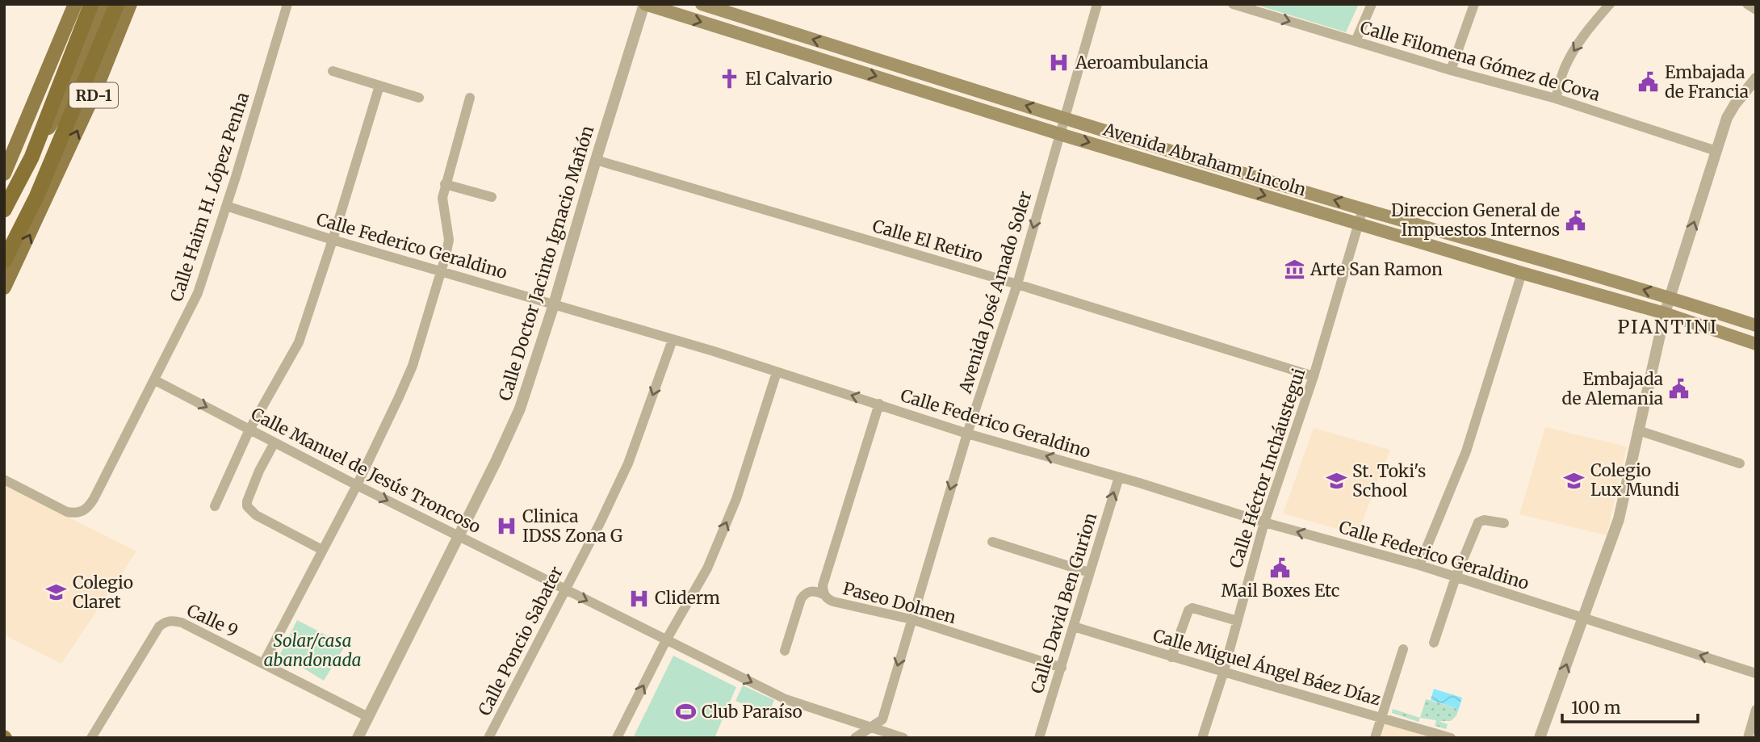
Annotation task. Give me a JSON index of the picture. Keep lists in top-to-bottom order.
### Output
{
  "streets": {
    "highway": ["RD-1"],
    "main road": ["Avenida Abraham Lincoln"],
    "street": [
      "Calle Filomena Gómez de Cova",
      "Calle Haim H. López Penha",
      "Calle El Retiro",
      "Calle Federico Geraldino",
      "Calle Doctor Jacinto Ignacio Mañón",
      "Avenida José Amado Soler",
      "Calle Héctor Incháustegui",
      "Calle Manuel de Jesús Troncoso",
      "Paseo Dolmen",
      "Calle David Ben Gurion",
      "Calle 9",
      "Calle Poncio Sabater",
      "Calle Miguel Ángel Báez Díaz"
    ]
  },
  "crossings": [
    ["Avenida Abraham Lincoln", "Calle Doctor Jacinto Ignacio Mañón"],
    ["Avenida Abraham Lincoln", "Avenida José Amado Soler"],
    ["Avenida Abraham Lincoln", "Calle Héctor Incháustegui"],
    ["Calle Haim H. López Penha", "Calle Federico Geraldino"],
    ["Calle Haim H. López Penha", "Calle Manuel de Jesús Troncoso"],
    ["Calle El Retiro", "Calle Doctor Jacinto Ignacio Mañón"],
    ["Calle El Retiro", "Avenida José Amado Soler"],
    ["Calle El Retiro", "Calle Héctor Incháustegui"],
    ["Calle Federico Geraldino", "Calle Doctor Jacinto Ignacio Mañón"],
    ["Calle Federico Geraldino", "Avenida José Amado Soler"],
    ["Calle Federico Geraldino", "Calle Héctor Incháustegui"],
    ["Calle Federico Geraldino", "Paseo Dolmen"],
    ["Calle Federico Geraldino", "Calle David Ben Gurion"],
    ["Calle Federico Geraldino", "Calle Poncio Sabater"],
    ["Calle Doctor Jacinto Ignacio Mañón", "Calle Manuel de Jesús Troncoso"],
    ["Calle Doctor Jacinto Ignacio Mañón", "Calle 9"],
    ["Avenida José Amado Soler", "Calle Manuel de Jesús Troncoso"],
    ["Avenida José Amado Soler", "Paseo Dolmen"],
    ["Calle Héctor Incháustegui", "Calle Miguel Ángel Báez Díaz"],
    ["Calle Manuel de Jesús Troncoso", "Calle Poncio Sabater"],
    ["Paseo Dolmen", "Calle David Ben Gurion"],
    ["Calle David Ben Gurion", "Calle Miguel Ángel Báez Díaz"]
  ],
  "one_way": [
    "Calle Federico Geraldino",
    "Avenida José Amado Soler",
    "Calle Manuel de Jesús Troncoso",
    "Calle David Ben Gurion",
    "Calle Poncio Sabater"
  ],
  "districts": ["PIANTINI"],
  "parks": ["Solar/casa abandonada"],
  "places": {
    "hospital": ["Aeroambulancia", "Clinica IDSS Zona G", "Cliderm"],
    "church": ["El Calvario"],
    "public building": [
      "Embajada de Francia",
      "Direccion General de Impuestos Internos",
      "Embajada de Alemania",
      "Mail Boxes Etc"
    ],
    "museum": ["Arte San Ramon"],
    "school or university": ["Colegio Lux Mundi", "St. Toki's School", "Colegio Claret"],
    "sports": ["Club Paraíso"]
  },
  "scale_bar": "100 m"
}
